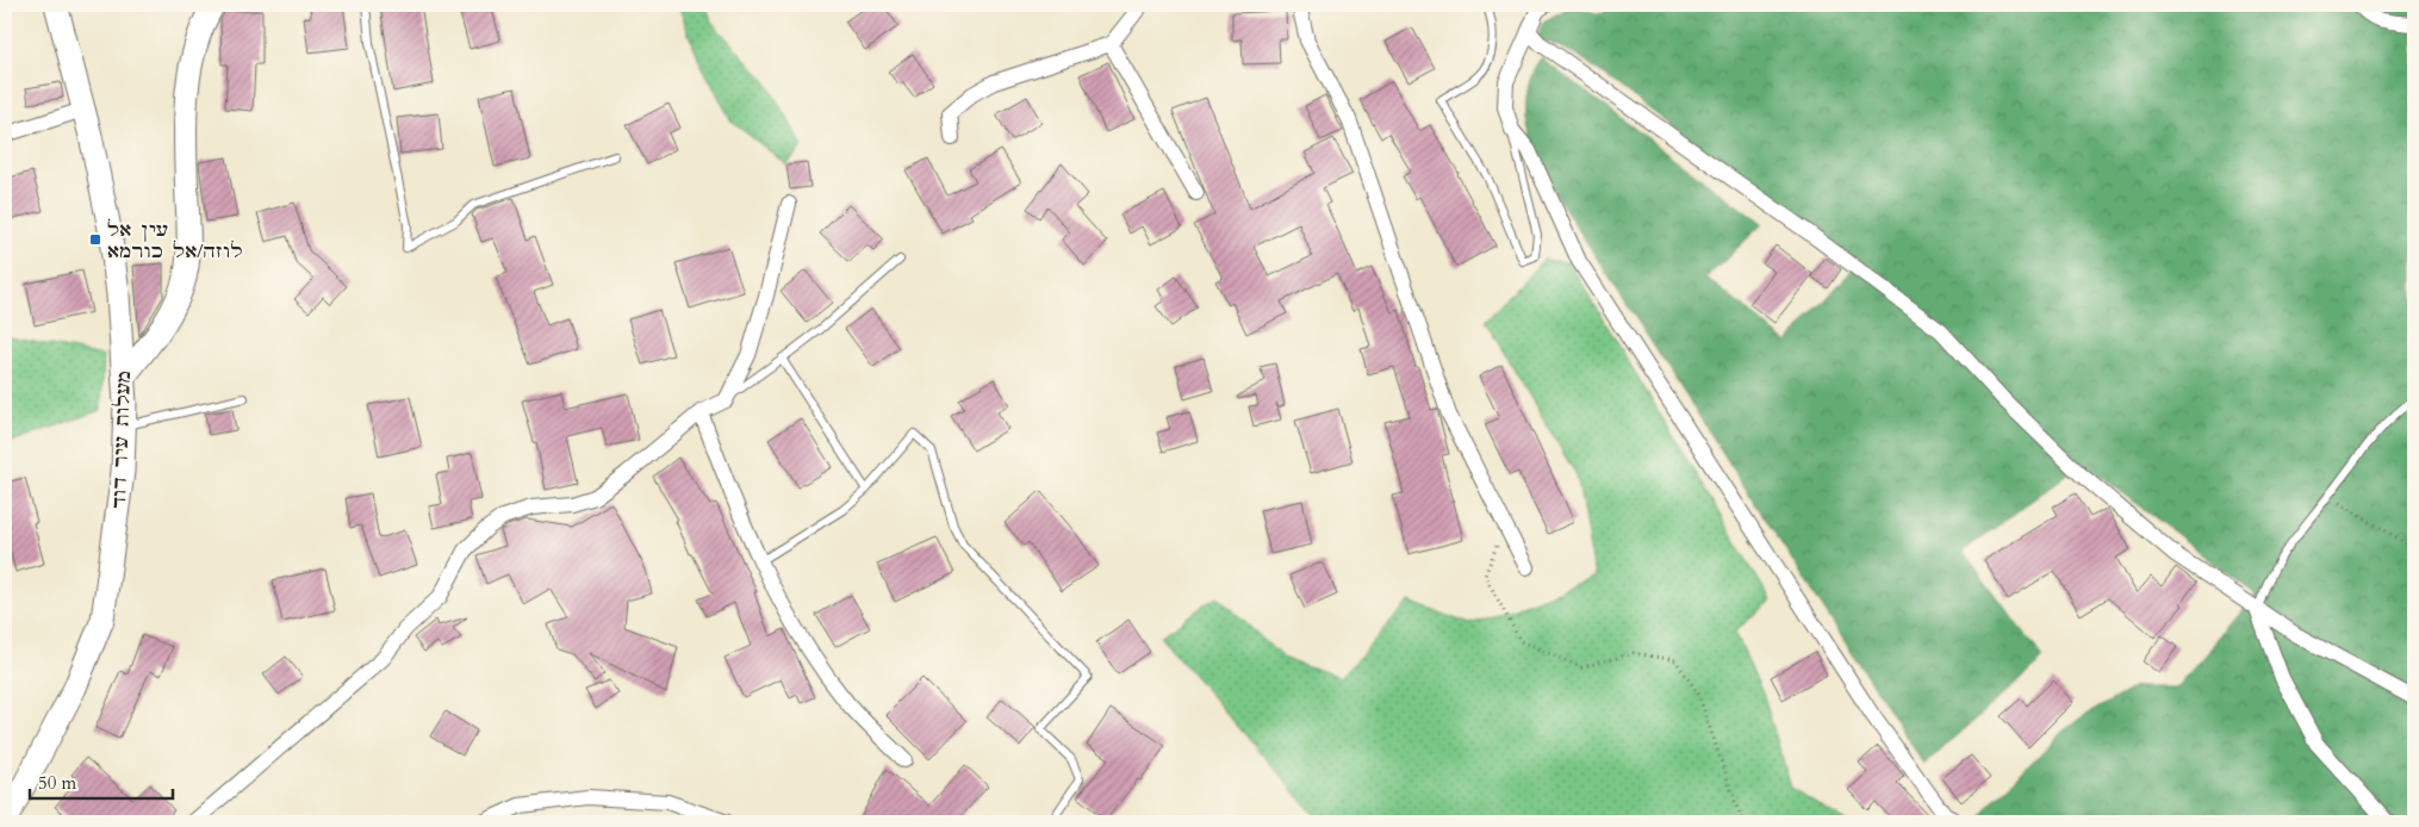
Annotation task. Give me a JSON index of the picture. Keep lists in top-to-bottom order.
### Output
{
  "streets": {
    "street": ["מעלות עיר דוד"]
  },
  "places": {
    "transit": ["עין אל לוזה/אל כורמא"]
  },
  "scale_bar": "50 m"
}
